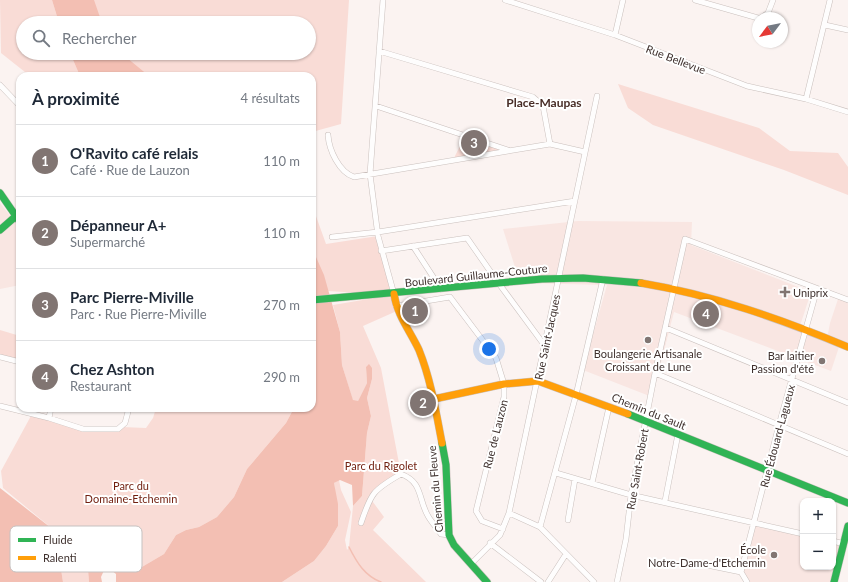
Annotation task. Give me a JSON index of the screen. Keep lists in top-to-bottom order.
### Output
{
  "streets": {
    "street": [
      "Rue Bellevue",
      "Boulevard Guillaume-Couture",
      "Rue Saint-Jacques",
      "Chemin du Sault",
      "Rue de Lauzon",
      "Rue Édouard-Lagueux",
      "Rue Saint-Robert",
      "Chemin du Fleuve"
    ]
  },
  "crossings": [
    ["Boulevard Guillaume-Couture", "Rue Saint-Jacques"],
    ["Boulevard Guillaume-Couture", "Rue Édouard-Lagueux"],
    ["Boulevard Guillaume-Couture", "Rue Saint-Robert"],
    ["Boulevard Guillaume-Couture", "Chemin du Fleuve"],
    ["Rue Saint-Jacques", "Chemin du Sault"],
    ["Rue Saint-Jacques", "Rue de Lauzon"],
    ["Rue Saint-Jacques", "Chemin du Fleuve"],
    ["Chemin du Sault", "Rue de Lauzon"],
    ["Chemin du Sault", "Rue Édouard-Lagueux"],
    ["Chemin du Sault", "Rue Saint-Robert"],
    ["Chemin du Sault", "Chemin du Fleuve"],
    ["Rue de Lauzon", "Chemin du Fleuve"],
    ["Rue Édouard-Lagueux", "Rue Saint-Robert"]
  ],
  "districts": ["Place-Maupas"],
  "parks": ["Parc du Rigolet", "Parc du Domaine-Etchemin"],
  "places": {
    "health": ["Uniprix"],
    "other": ["Boulangerie Artisanale Croissant de Lune", "Bar laitier Passion d'été", "École Notre-Dame-d'Etchemin"]
  },
  "legend": ["Fluide", "Ralenti"],
  "north": "bottom left",
  "page": {
    "search": "Rechercher",
    "heading": ["À proximité", "4 résultats"],
    "list": [
      {
        "mark": "1",
        "name": "O'Ravito café relais",
        "note": "Café · Rue de Lauzon",
        "value": "110 m"
      },
      {
        "mark": "2",
        "name": "Dépanneur A+",
        "note": "Supermarché",
        "value": "110 m"
      },
      {
        "mark": "3",
        "name": "Parc Pierre-Miville",
        "note": "Parc · Rue Pierre-Miville",
        "value": "270 m"
      },
      {
        "mark": "4",
        "name": "Chez Ashton",
        "note": "Restaurant",
        "value": "290 m"
      }
    ],
    "pins": [
      "3",
      "1",
      "4",
      "2"
    ],
    "map_buttons": ["+", "−"]
  }
}
